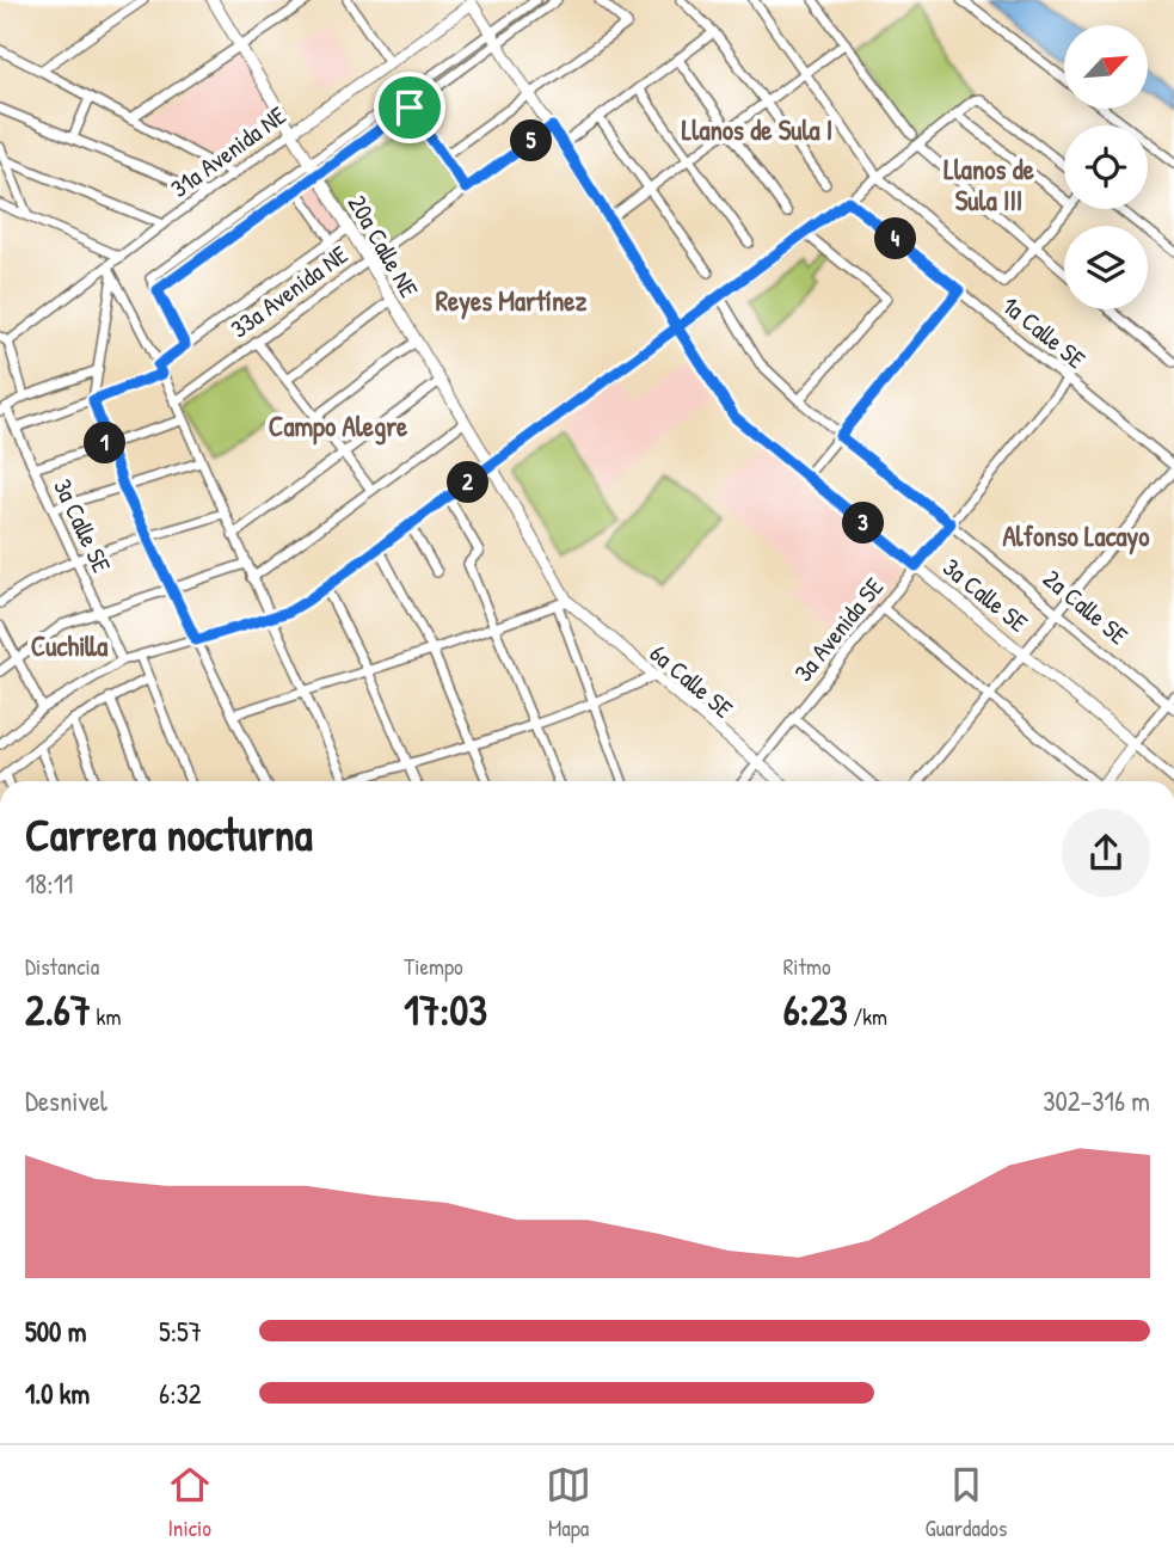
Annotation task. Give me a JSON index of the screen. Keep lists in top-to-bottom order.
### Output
{
  "streets": {
    "street": [
      "31a Avenida NE",
      "20a Calle NE",
      "33a Avenida NE",
      "1a Calle SE",
      "3a Calle SE",
      "2a Calle SE",
      "3a Avenida SE",
      "6a Calle SE"
    ]
  },
  "crossings": [
    ["31a Avenida NE", "20a Calle NE"],
    ["31a Avenida NE", "3a Calle SE"],
    ["20a Calle NE", "33a Avenida NE"],
    ["20a Calle NE", "6a Calle SE"],
    ["33a Avenida NE", "3a Calle SE"],
    ["1a Calle SE", "3a Avenida SE"],
    ["3a Calle SE", "3a Avenida SE"],
    ["2a Calle SE", "3a Avenida SE"],
    ["3a Avenida SE", "6a Calle SE"]
  ],
  "districts": [
    "Llanos de Sula I",
    "Llanos de Sula III",
    "Reyes Martínez",
    "Campo Alegre",
    "Alfonso Lacayo",
    "Cuchilla"
  ],
  "north": "top right",
  "page": {
    "pins": [
      "5",
      "4",
      "1",
      "2",
      "3"
    ],
    "heading": ["Carrera nocturna", "18:11"],
    "stats": [
      ["Distancia", "2.67 km"],
      ["Tiempo", "17:03"],
      ["Ritmo", "6:23 /km"]
    ],
    "chart": ["Desnivel", "302–316 m"],
    "list": [
      {
        "name": "500 m",
        "note": "5:57"
      },
      {
        "name": "1.0 km",
        "note": "6:32"
      }
    ],
    "tabs": ["Inicio", "Mapa", "Guardados"]
  }
}
